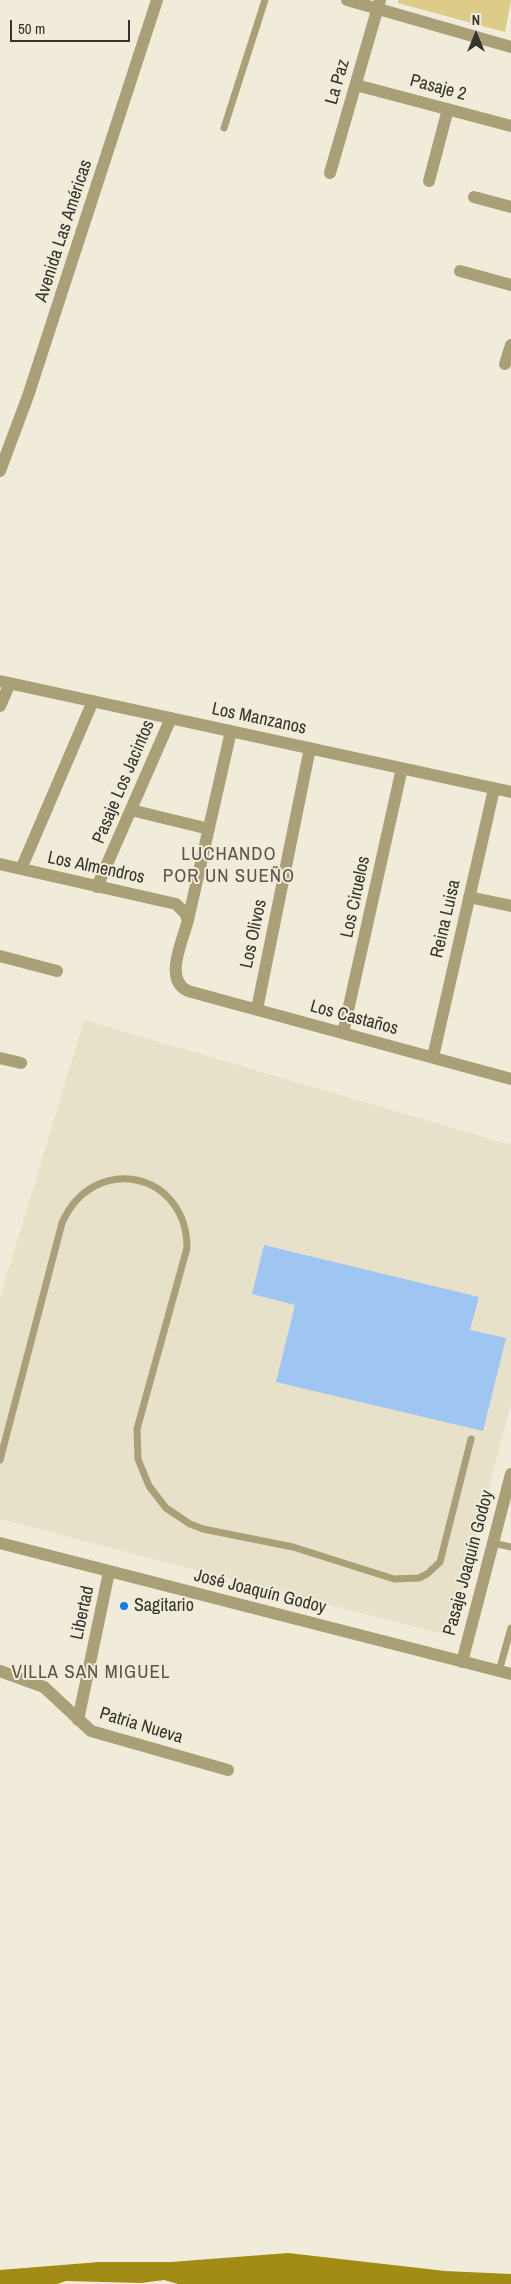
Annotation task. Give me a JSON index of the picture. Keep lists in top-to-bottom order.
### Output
{
  "streets": {
    "street": [
      "La Paz",
      "Pasaje 2",
      "Avenida Las Américas",
      "Los Manzanos",
      "Pasaje Los Jacintos",
      "Los Almendros",
      "Los Ciruelos",
      "Reina Luisa",
      "Los Olivos",
      "Los Castaños",
      "Pasaje Joaquín Godoy",
      "José Joaquín Godoy",
      "Libertad",
      "Patria Nueva"
    ]
  },
  "crossings": [
    ["La Paz", "Pasaje 2"],
    ["Los Manzanos", "Pasaje Los Jacintos"],
    ["Los Manzanos", "Los Ciruelos"],
    ["Los Manzanos", "Reina Luisa"],
    ["Los Manzanos", "Los Olivos"],
    ["Pasaje Los Jacintos", "Los Almendros"],
    ["Los Almendros", "Los Castaños"],
    ["Los Ciruelos", "Los Castaños"],
    ["Reina Luisa", "Los Castaños"],
    ["Los Olivos", "Los Castaños"],
    ["Pasaje Joaquín Godoy", "José Joaquín Godoy"],
    ["José Joaquín Godoy", "Libertad"],
    ["Libertad", "Patria Nueva"]
  ],
  "districts": ["LUCHANDO POR UN SUEÑO", "VILLA SAN MIGUEL"],
  "places": ["Sagitario"],
  "scale_bar": "50 m",
  "north": "top"
}
